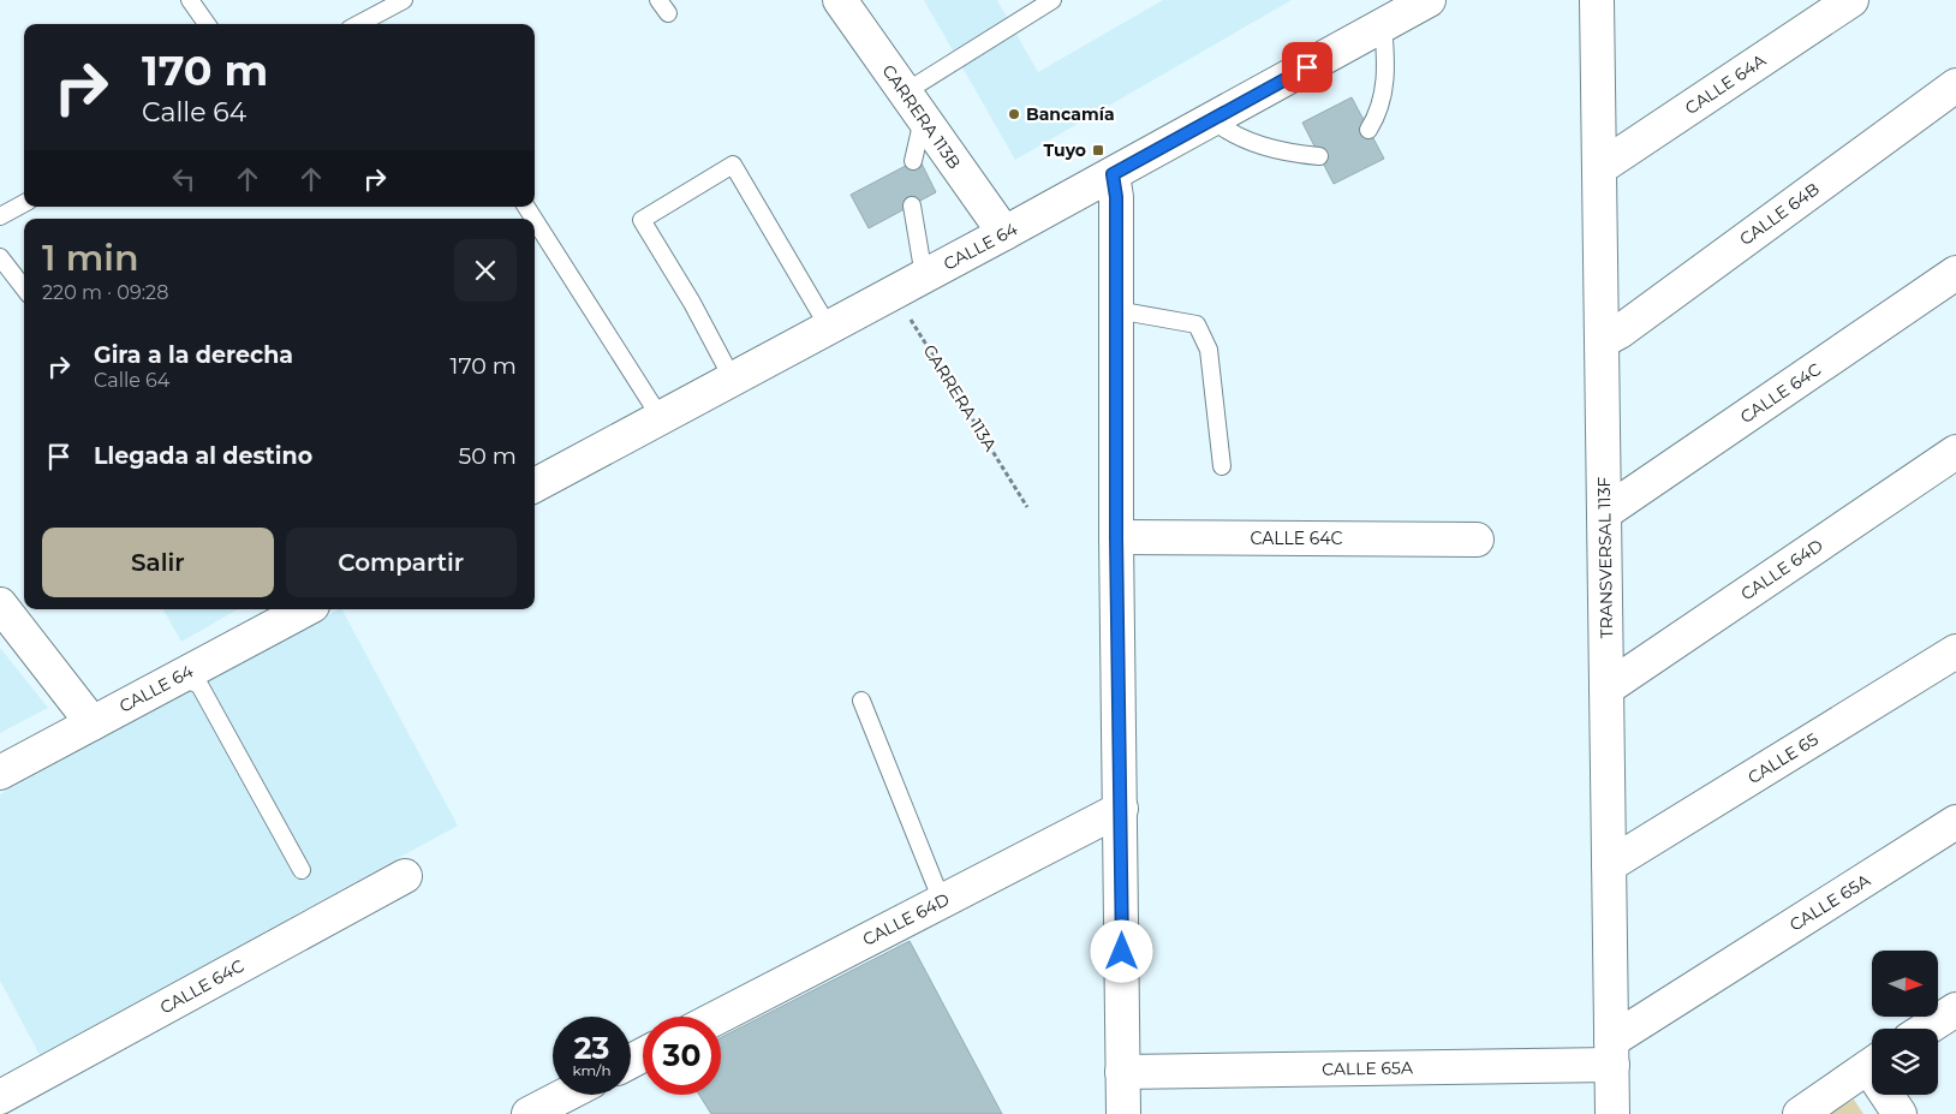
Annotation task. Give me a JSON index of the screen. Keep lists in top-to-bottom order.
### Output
{
  "streets": {
    "street": [
      "CALLE 64A",
      "CARRERA 113B",
      "CALLE 64B",
      "CALLE 64",
      "CALLE 64C",
      "TRANSVERSAL 113F",
      "CALLE 64D",
      "CALLE 65",
      "CALLE 65A"
    ],
    "path": ["CARRERA 113A"]
  },
  "crossings": [
    ["CALLE 64A", "TRANSVERSAL 113F"],
    ["CARRERA 113B", "CALLE 64"],
    ["CALLE 64B", "TRANSVERSAL 113F"],
    ["CALLE 64", "CARRERA 113A"],
    ["CALLE 64C", "TRANSVERSAL 113F"],
    ["TRANSVERSAL 113F", "CALLE 64D"],
    ["TRANSVERSAL 113F", "CALLE 65"],
    ["TRANSVERSAL 113F", "CALLE 65A"]
  ],
  "places": {
    "other": ["Bancamía"],
    "transit": ["Tuyo"]
  },
  "north": "right",
  "page": {
    "turn": ["170 m", "Calle 64"],
    "heading": ["1 min", "220 m · 09:28"],
    "list": [
      {
        "name": "Gira a la derecha",
        "note": "Calle 64",
        "value": "170 m"
      },
      {
        "name": "Llegada al destino",
        "value": "50 m"
      }
    ],
    "buttons": ["Salir", "Compartir"],
    "speed": "23 km/h",
    "limit": "30"
  }
}
